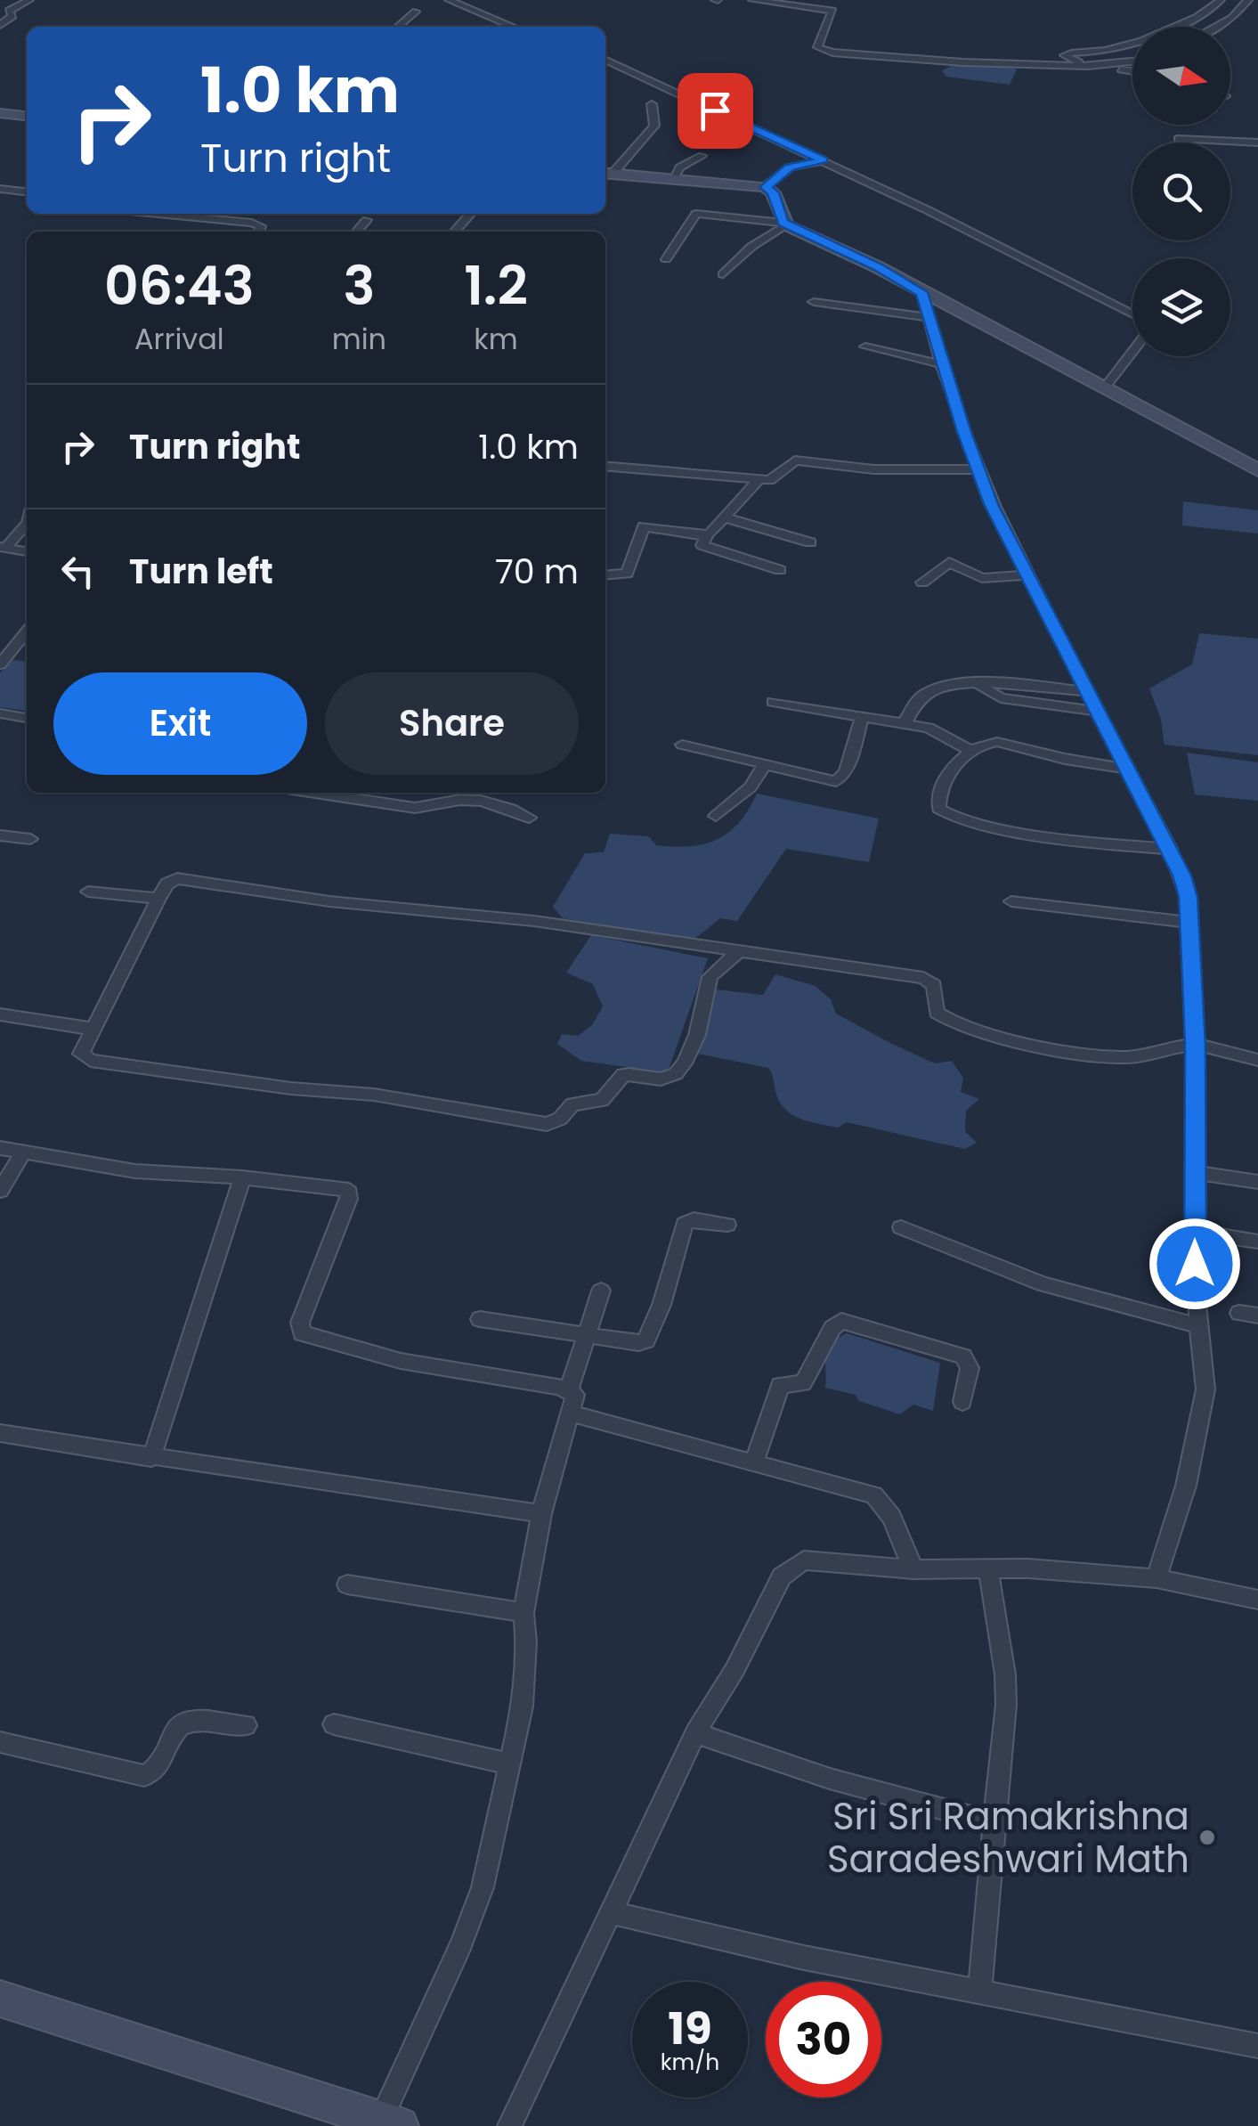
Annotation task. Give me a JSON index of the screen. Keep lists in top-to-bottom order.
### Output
{
  "places": ["Sri Sri Ramakrishna Saradeshwari Math"],
  "north": "right",
  "page": {
    "turn": ["1.0 km", "Turn right"],
    "eta": [
      "06:43",
      "Arrival",
      "3",
      "min",
      "1.2",
      "km"
    ],
    "list": [
      {
        "name": "Turn right",
        "value": "1.0 km"
      },
      {
        "name": "Turn left",
        "value": "70 m"
      }
    ],
    "buttons": ["Exit", "Share"],
    "speed": "19 km/h",
    "limit": "30"
  }
}
